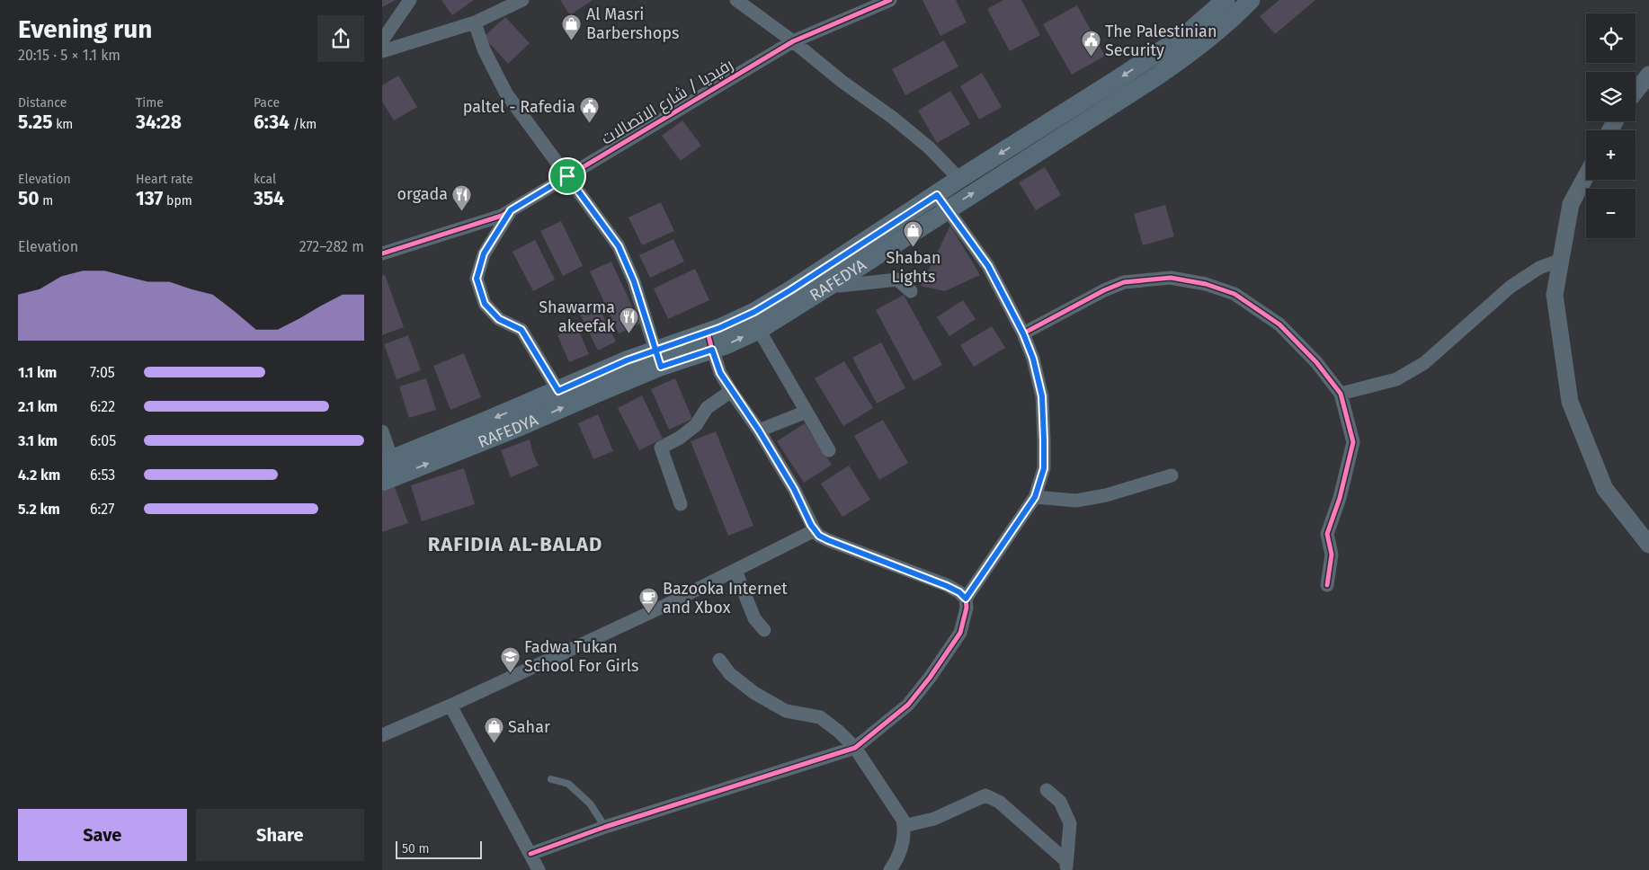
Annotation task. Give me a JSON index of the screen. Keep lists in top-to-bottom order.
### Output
{
  "streets": {
    "main road": ["RAFEDYA"],
    "street": ["رفيديا / شارع الاتصالات"]
  },
  "districts": ["RAFIDIA AL-BALAD"],
  "places": {
    "shop": ["Al Masri Barbershops", "Shaban Lights", "Sahar"],
    "public building": ["The Palestinian Security", "paltel - Rafedia"],
    "restaurant": ["orgada", "Shawarma akeefak"],
    "cafe": ["Bazooka Internet and Xbox"],
    "school or university": ["Fadwa Tukan School For Girls"]
  },
  "scale_bar": "50 m",
  "page": {
    "heading": ["Evening run", "20:15 · 5 × 1.1 km"],
    "map_buttons": ["+", "−"],
    "stats": [
      ["Distance", "5.25 km"],
      ["Time", "34:28"],
      ["Pace", "6:34 /km"],
      ["Elevation", "50 m"],
      ["Heart rate", "137 bpm"],
      ["kcal", "354"]
    ],
    "chart": ["Elevation", "272–282 m"],
    "list": [
      {
        "name": "1.1 km",
        "note": "7:05"
      },
      {
        "name": "2.1 km",
        "note": "6:22"
      },
      {
        "name": "3.1 km",
        "note": "6:05"
      },
      {
        "name": "4.2 km",
        "note": "6:53"
      },
      {
        "name": "5.2 km",
        "note": "6:27"
      }
    ],
    "buttons": ["Save", "Share"],
    "scale": "50 m"
  }
}
